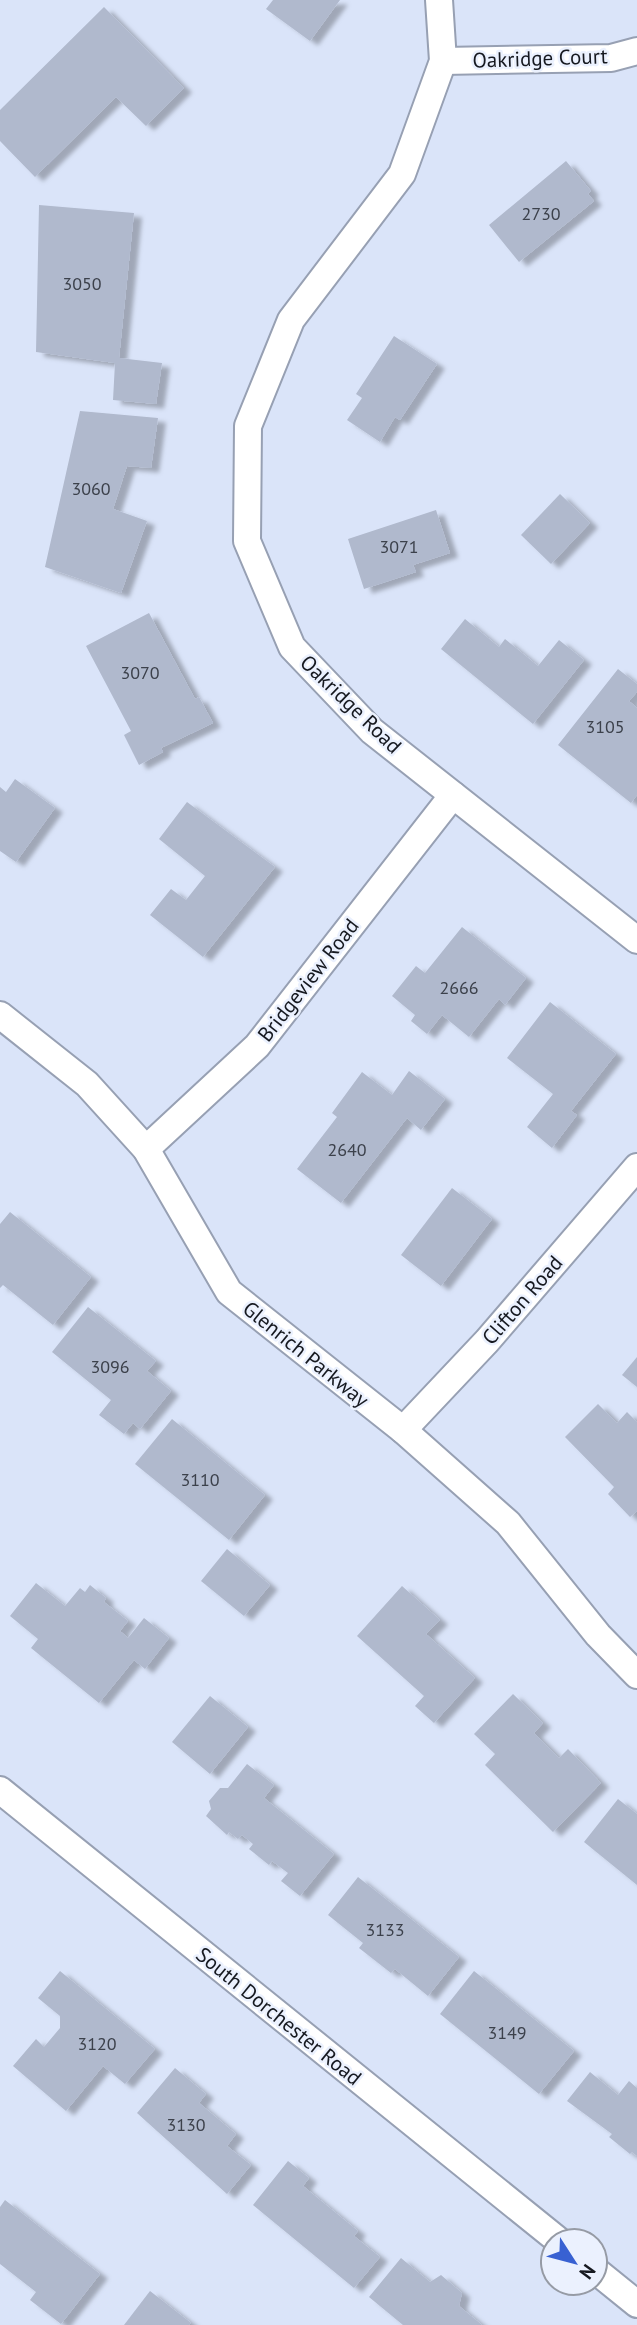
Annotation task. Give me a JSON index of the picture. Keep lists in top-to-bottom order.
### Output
{
  "streets": {
    "street": [
      "Oakridge Court",
      "Oakridge Road",
      "Bridgeview Road",
      "Clifton Road",
      "Glenrich Parkway",
      "South Dorchester Road"
    ]
  },
  "crossings": [
    ["Oakridge Court", "Oakridge Road"],
    ["Oakridge Road", "Bridgeview Road"],
    ["Bridgeview Road", "Glenrich Parkway"],
    ["Clifton Road", "Glenrich Parkway"]
  ],
  "house_numbers": [
    "2730",
    "3050",
    "3060",
    "3071",
    "3070",
    "3105",
    "2666",
    "2640",
    "3096",
    "3110",
    "3133",
    "3149",
    "3120",
    "3130"
  ],
  "north": "bottom right"
}
